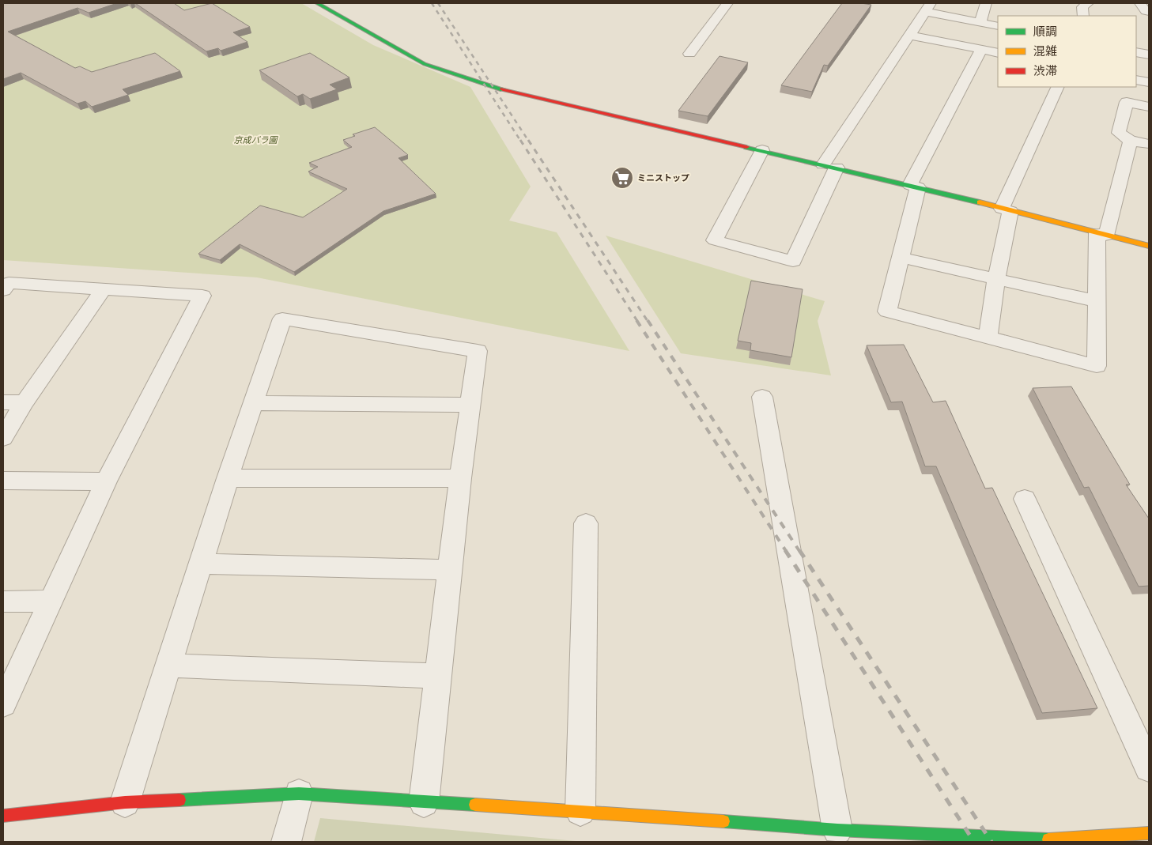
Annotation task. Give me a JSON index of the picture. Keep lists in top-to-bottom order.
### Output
{
  "parks": ["京成バラ園"],
  "places": {
    "supermarket": ["ミニストップ"]
  },
  "legend": ["順調", "混雑", "渋滞"]
}
